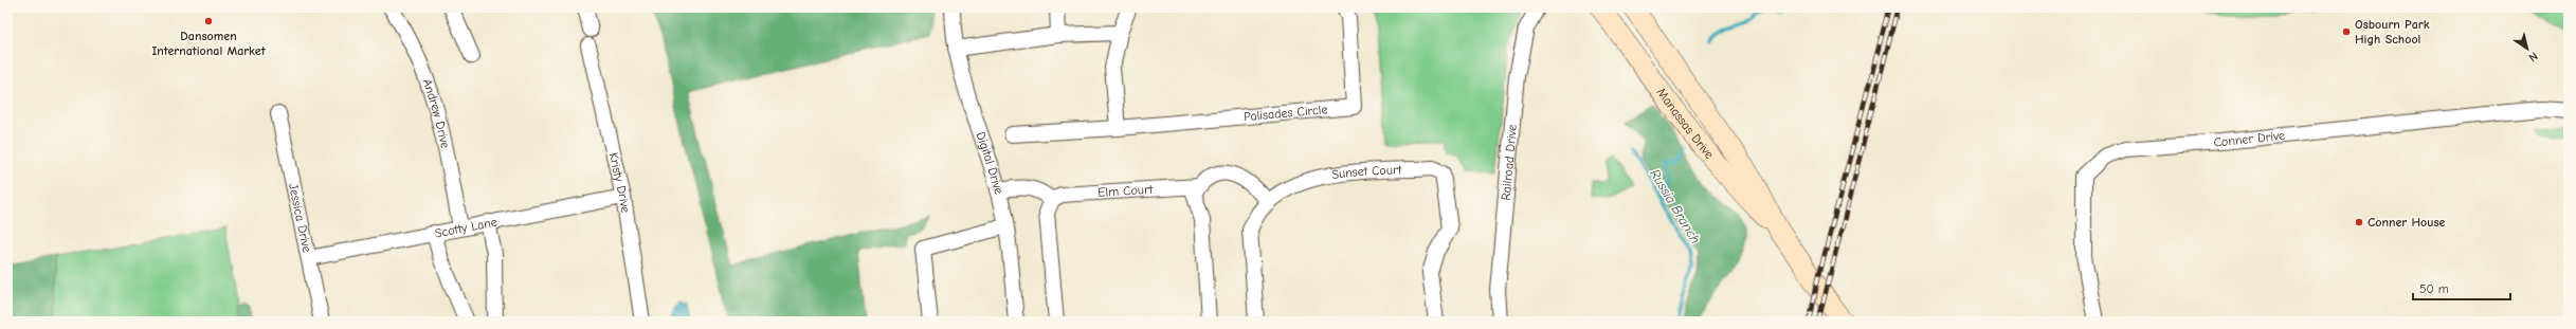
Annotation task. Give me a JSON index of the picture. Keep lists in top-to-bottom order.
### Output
{
  "streets": {
    "main road": ["Manassas Drive"],
    "street": [
      "Andrew Drive",
      "Palisades Circle",
      "Conner Drive",
      "Digital Drive",
      "Railroad Drive",
      "Sunset Court",
      "Kristy Drive",
      "Elm Court",
      "Jessica Drive",
      "Scotty Lane"
    ]
  },
  "crossings": [
    ["Andrew Drive", "Scotty Lane"],
    ["Sunset Court", "Elm Court"],
    ["Kristy Drive", "Scotty Lane"],
    ["Jessica Drive", "Scotty Lane"]
  ],
  "water": ["Russia Branch"],
  "places": ["Dansomen International Market", "Osbourn Park High School", "Conner House"],
  "scale_bar": "50 m",
  "north": "bottom right"
}
